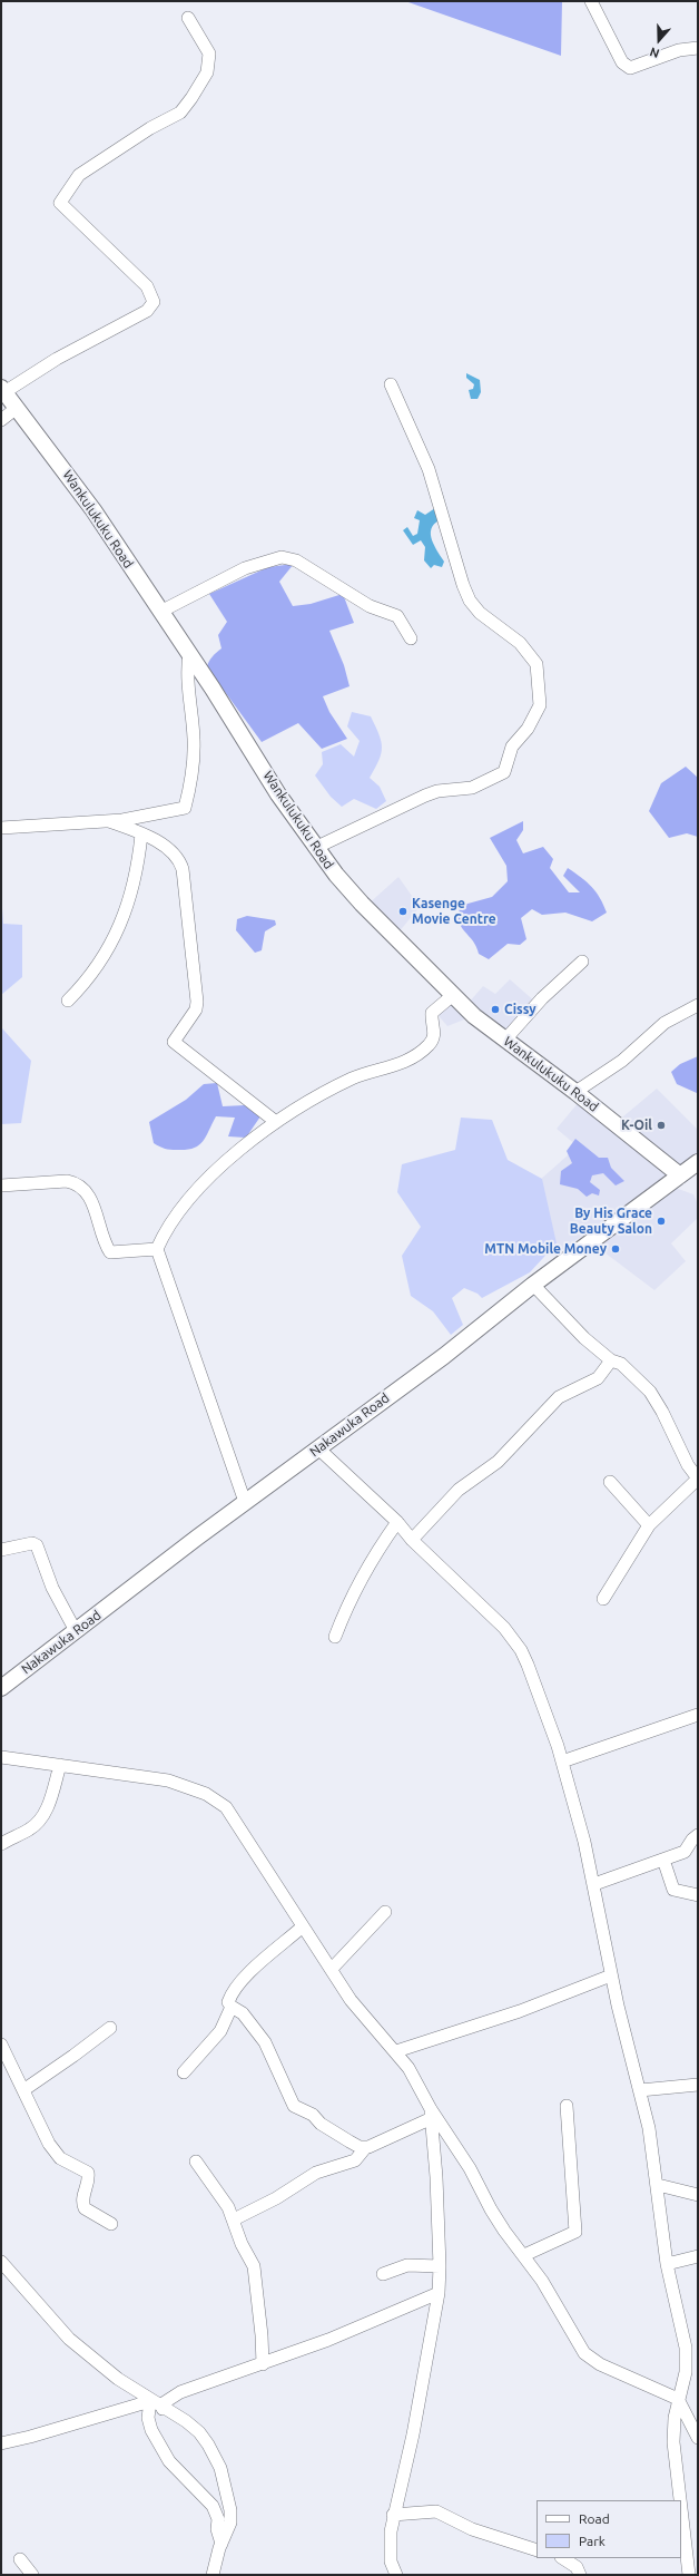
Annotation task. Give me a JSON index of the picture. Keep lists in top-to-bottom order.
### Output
{
  "streets": {
    "main road": ["Wankulukuku Road", "Nakawuka Road"]
  },
  "crossings": [
    ["Wankulukuku Road", "Nakawuka Road"]
  ],
  "places": [
    "Kasenge Movie Centre",
    "Cissy",
    "K-Oil",
    "By His Grace Beauty Salon",
    "MTN Mobile Money"
  ],
  "legend": ["Road", "Park"],
  "north": "bottom"
}
